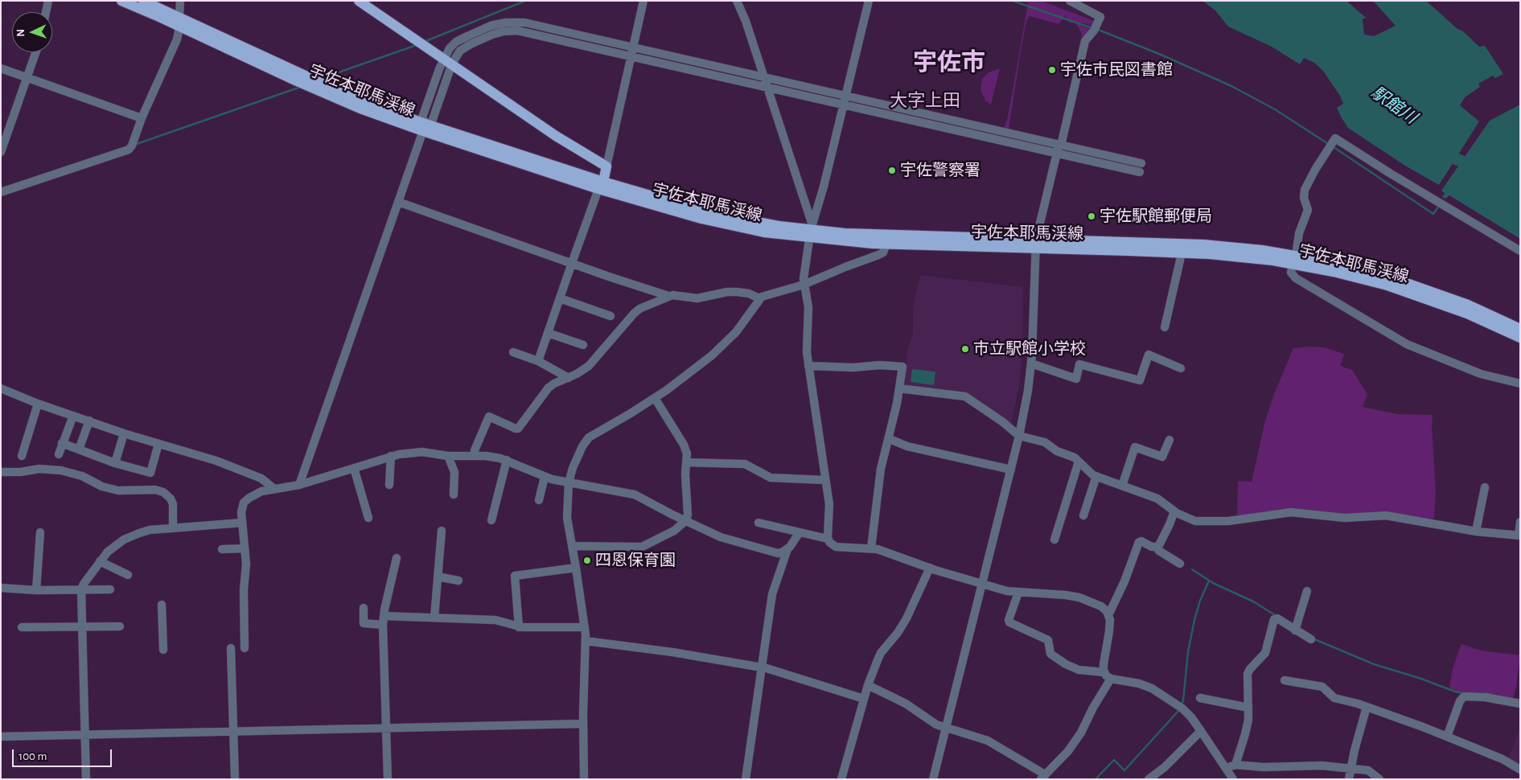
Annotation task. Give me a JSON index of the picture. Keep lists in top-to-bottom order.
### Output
{
  "streets": {
    "main road": ["宇佐本耶馬渓線"]
  },
  "districts": ["宇佐市", "大字上田"],
  "water": ["駅館川"],
  "places": [
    "宇佐市民図書館",
    "宇佐警察署",
    "宇佐駅館郵便局",
    "市立駅館小学校",
    "四恩保育園"
  ],
  "scale_bar": "100 m",
  "north": "left"
}
